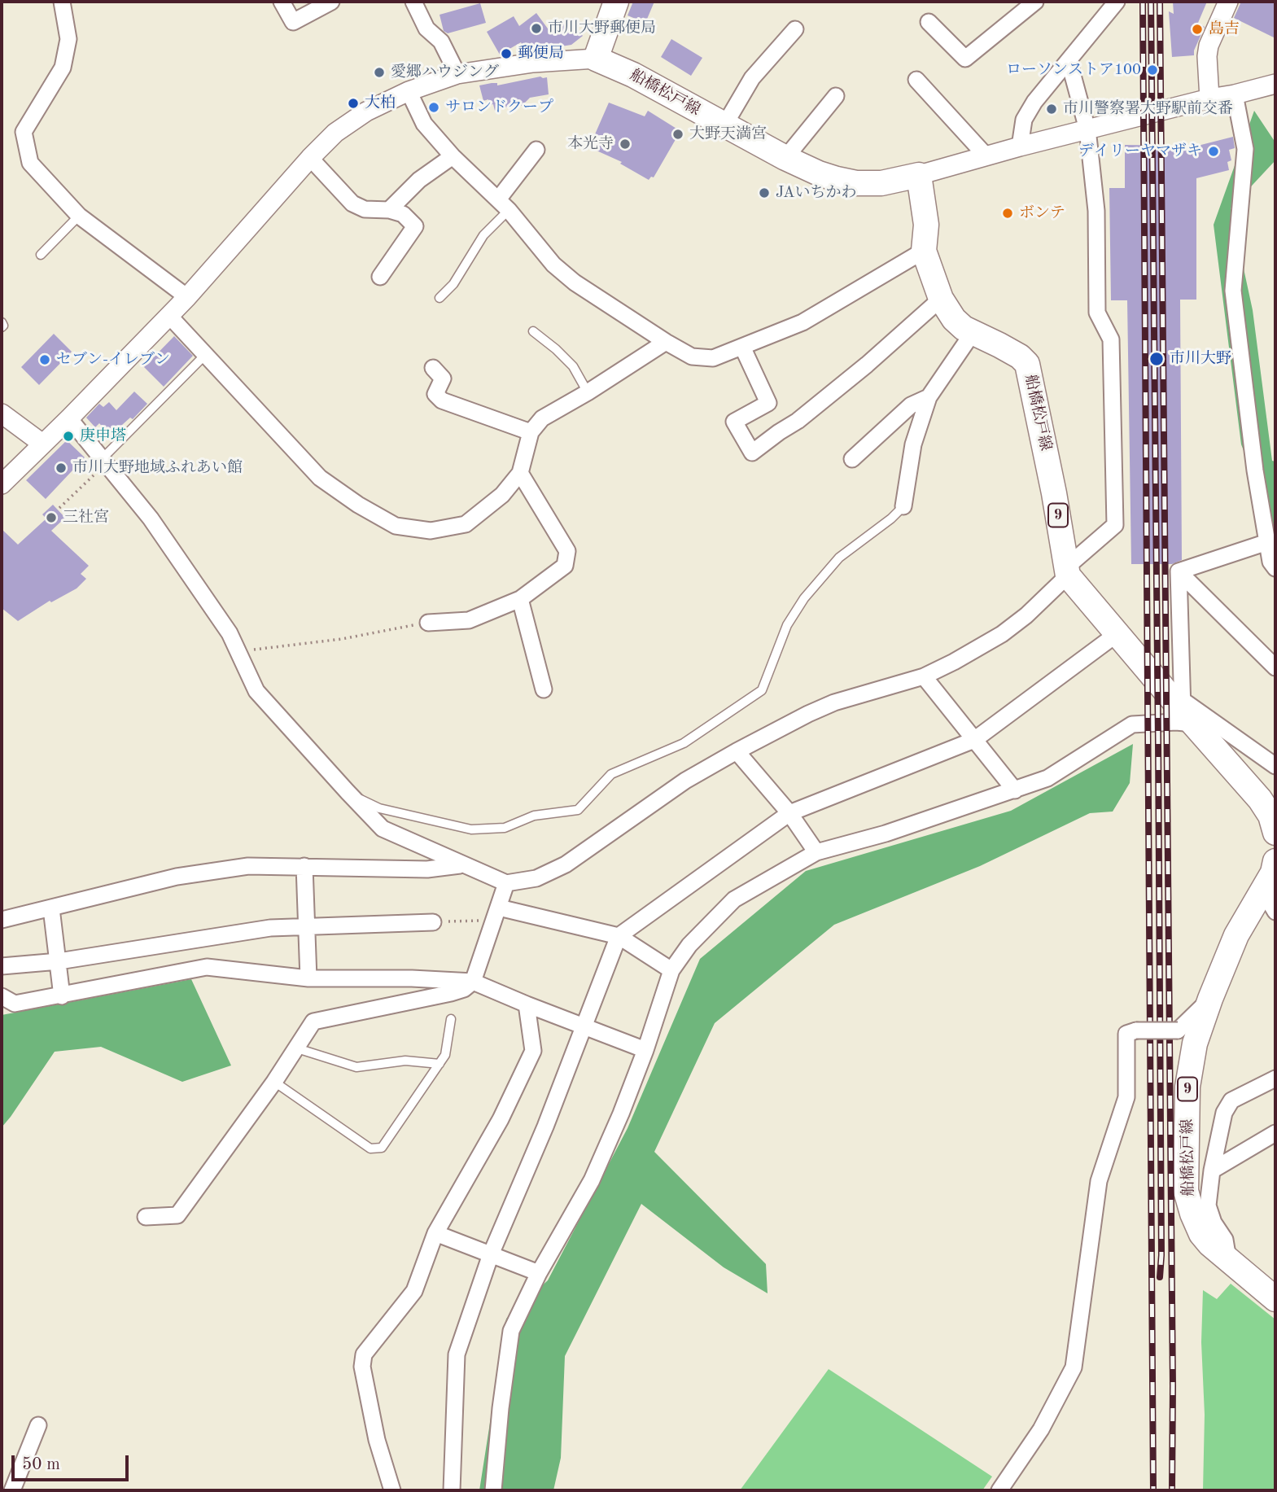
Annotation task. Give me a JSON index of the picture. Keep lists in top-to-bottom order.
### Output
{
  "streets": {
    "main road": ["船橋松戸線", "9"]
  },
  "places": [
    "市川大野郵便局",
    "島吉",
    "郵便局",
    "ローソンストア100",
    "愛郷ハウジング",
    "大柏",
    "サロンドクープ",
    "市川警察署大野駅前交番",
    "大野天満宮",
    "本光寺",
    "デイリーヤマザキ",
    "JAいちかわ",
    "ボンテ",
    "市川大野",
    "セブン-イレブン",
    "庚申塔",
    "市川大野地域ふれあい館",
    "三社宮"
  ],
  "scale_bar": "50 m"
}
